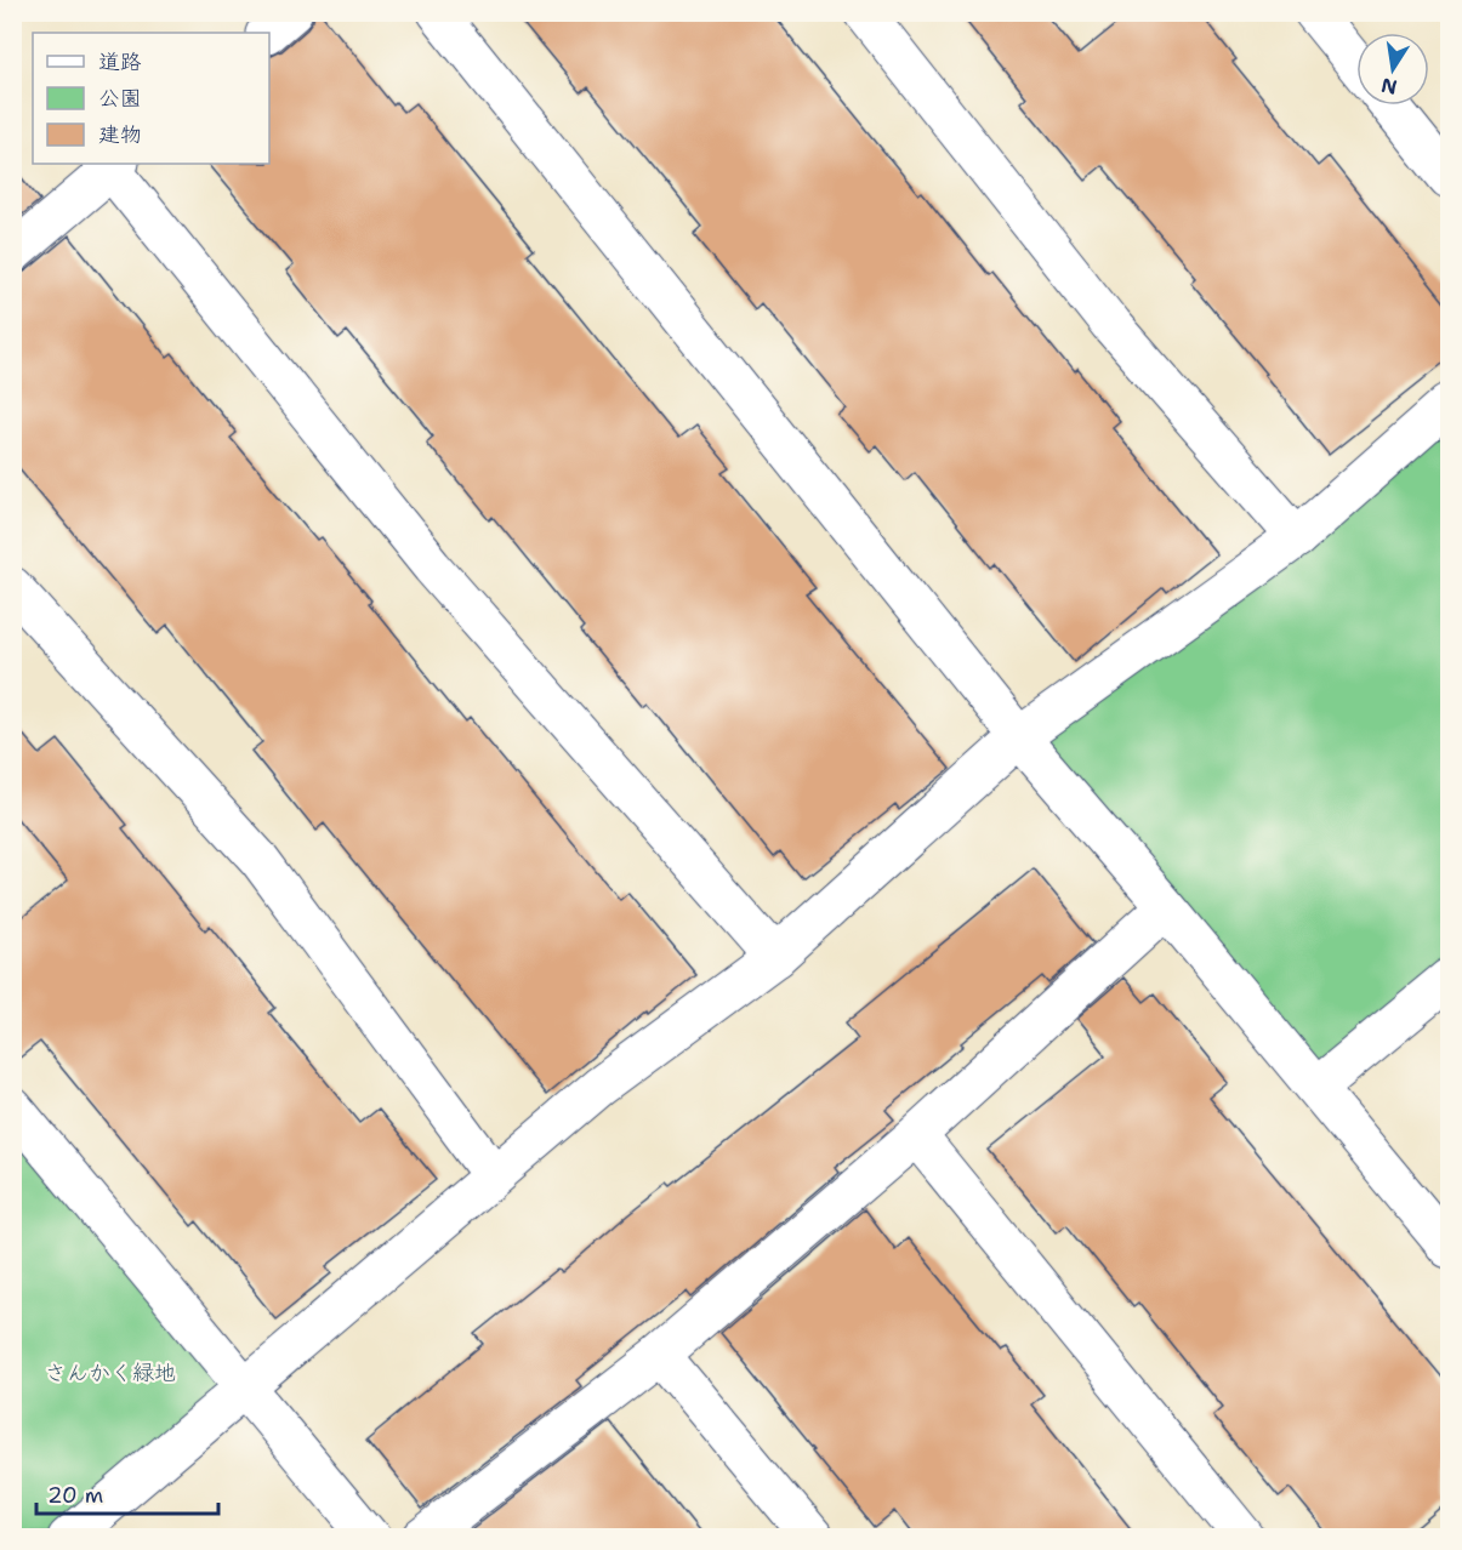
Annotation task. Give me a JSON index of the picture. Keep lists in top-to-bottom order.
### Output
{
  "parks": ["さんかく緑地"],
  "legend": ["道路", "公園", "建物"],
  "scale_bar": "20 m",
  "north": "bottom"
}
